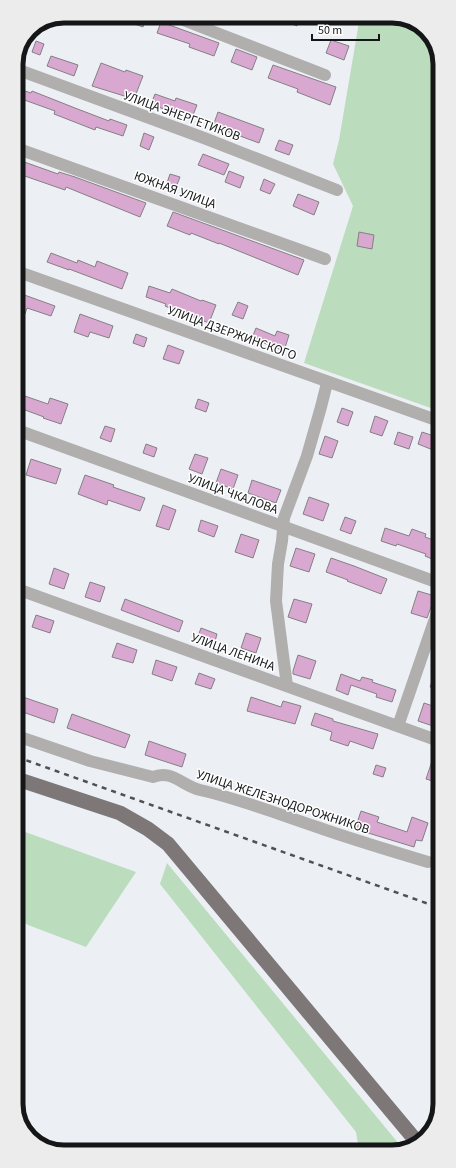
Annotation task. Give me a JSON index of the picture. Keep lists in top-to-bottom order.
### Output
{
  "streets": {
    "street": [
      "УЛИЦА ЭНЕРГЕТИКОВ",
      "ЮЖНАЯ УЛИЦА",
      "УЛИЦА ДЗЕРЖИНСКОГО",
      "УЛИЦА ЧКАЛОВА",
      "УЛИЦА ЛЕНИНА",
      "УЛИЦА ЖЕЛЕЗНОДОРОЖНИКОВ"
    ]
  },
  "scale_bar": "50 m"
}
